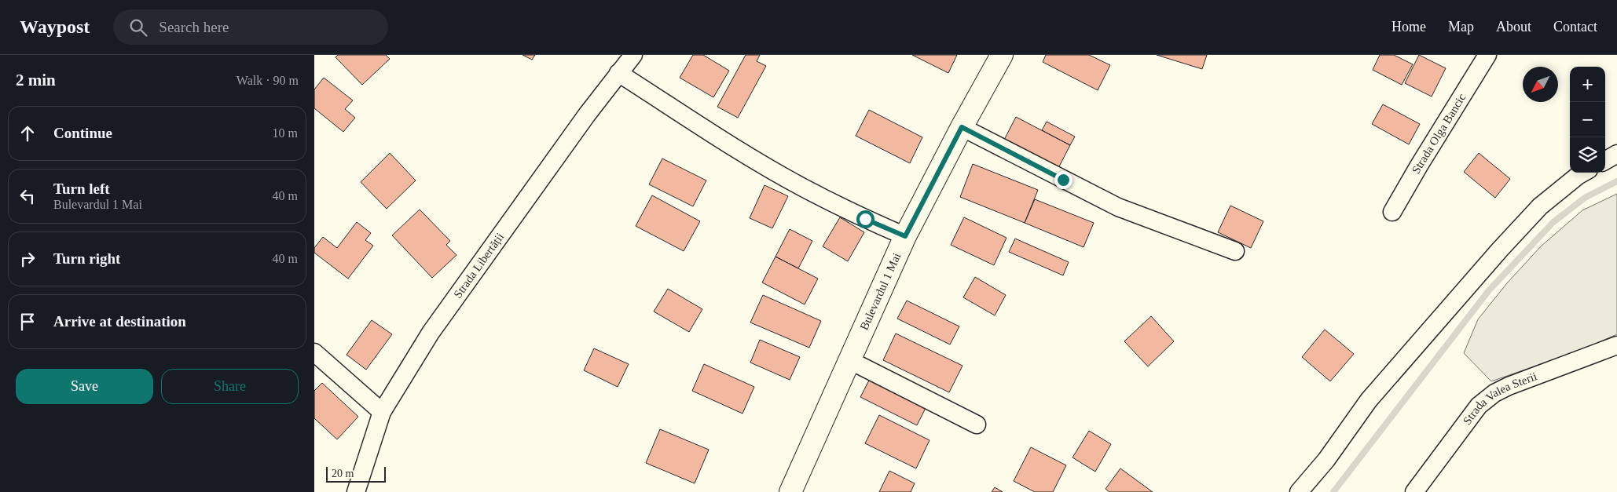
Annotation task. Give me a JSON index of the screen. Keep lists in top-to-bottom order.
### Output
{
  "streets": {
    "main road": ["Bulevardul 1 Mai"],
    "street": ["Strada Olga Bancic", "Strada Libertății", "Strada Valea Sterii"]
  },
  "scale_bar": "20 m",
  "north": "bottom left",
  "page": {
    "header": "Waypost",
    "search": "Search here",
    "nav": [
      "Home",
      "Map",
      "About",
      "Contact"
    ],
    "heading": ["2 min", "Walk · 90 m"],
    "map_buttons": ["+", "−"],
    "list": [
      ["Continue", "10 m"],
      ["Turn left", "Bulevardul 1 Mai", "40 m"],
      ["Turn right", "40 m"],
      "Arrive at destination"
    ],
    "buttons": ["Save", "Share"],
    "scale": "20 m"
  }
}
